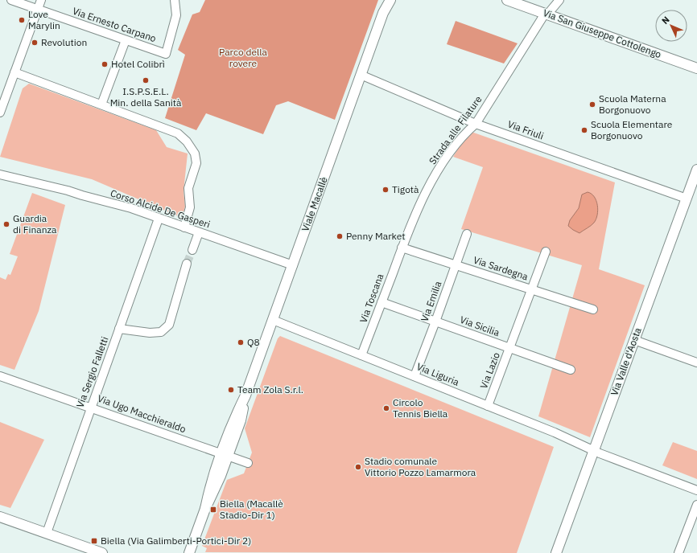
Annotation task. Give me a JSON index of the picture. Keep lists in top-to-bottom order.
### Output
{
  "streets": {
    "street": [
      "Via Ernesto Carpano",
      "Via San Giuseppe Cottolengo",
      "Strada alle Filature",
      "Via Friuli",
      "Viale Macallè",
      "Corso Alcide De Gasperi",
      "Via Sardegna",
      "Via Toscana",
      "Via Emilia",
      "Via Sicilia",
      "Via Valle d'Aosta",
      "Via Lazio",
      "Via Sergio Falletti",
      "Via Liguria",
      "Via Ugo Macchieraldo"
    ]
  },
  "crossings": [
    ["Via San Giuseppe Cottolengo", "Strada alle Filature"],
    ["Strada alle Filature", "Via Friuli"],
    ["Strada alle Filature", "Via Sardegna"],
    ["Strada alle Filature", "Via Toscana"],
    ["Via Friuli", "Viale Macallè"],
    ["Via Friuli", "Via Valle d'Aosta"],
    ["Viale Macallè", "Corso Alcide De Gasperi"],
    ["Viale Macallè", "Via Liguria"],
    ["Viale Macallè", "Via Ugo Macchieraldo"],
    ["Corso Alcide De Gasperi", "Via Sergio Falletti"],
    ["Via Sardegna", "Via Toscana"],
    ["Via Sardegna", "Via Emilia"],
    ["Via Sardegna", "Via Lazio"],
    ["Via Toscana", "Via Sicilia"],
    ["Via Toscana", "Via Liguria"],
    ["Via Emilia", "Via Sicilia"],
    ["Via Emilia", "Via Liguria"],
    ["Via Sicilia", "Via Lazio"],
    ["Via Valle d'Aosta", "Via Liguria"],
    ["Via Lazio", "Via Liguria"],
    ["Via Sergio Falletti", "Via Ugo Macchieraldo"]
  ],
  "parks": ["Parco della rovere"],
  "places": {
    "other": [
      "Love Marylin",
      "Revolution",
      "Hotel Colibrì",
      "I.S.P.S.E.L. Min. della Sanità",
      "Scuola Materna Borgonuovo",
      "Scuola Elementare Borgonuovo",
      "Tigotà",
      "Guardia di Finanza",
      "Penny Market",
      "Q8",
      "Team Zola S.r.l.",
      "Circolo Tennis Biella",
      "Stadio comunale Vittorio Pozzo Lamarmora"
    ],
    "transit": ["Biella (Macallè Stadio-Dir 1)", "Biella (Via Galimberti-Portici-Dir 2)"]
  },
  "north": "top left"
}
